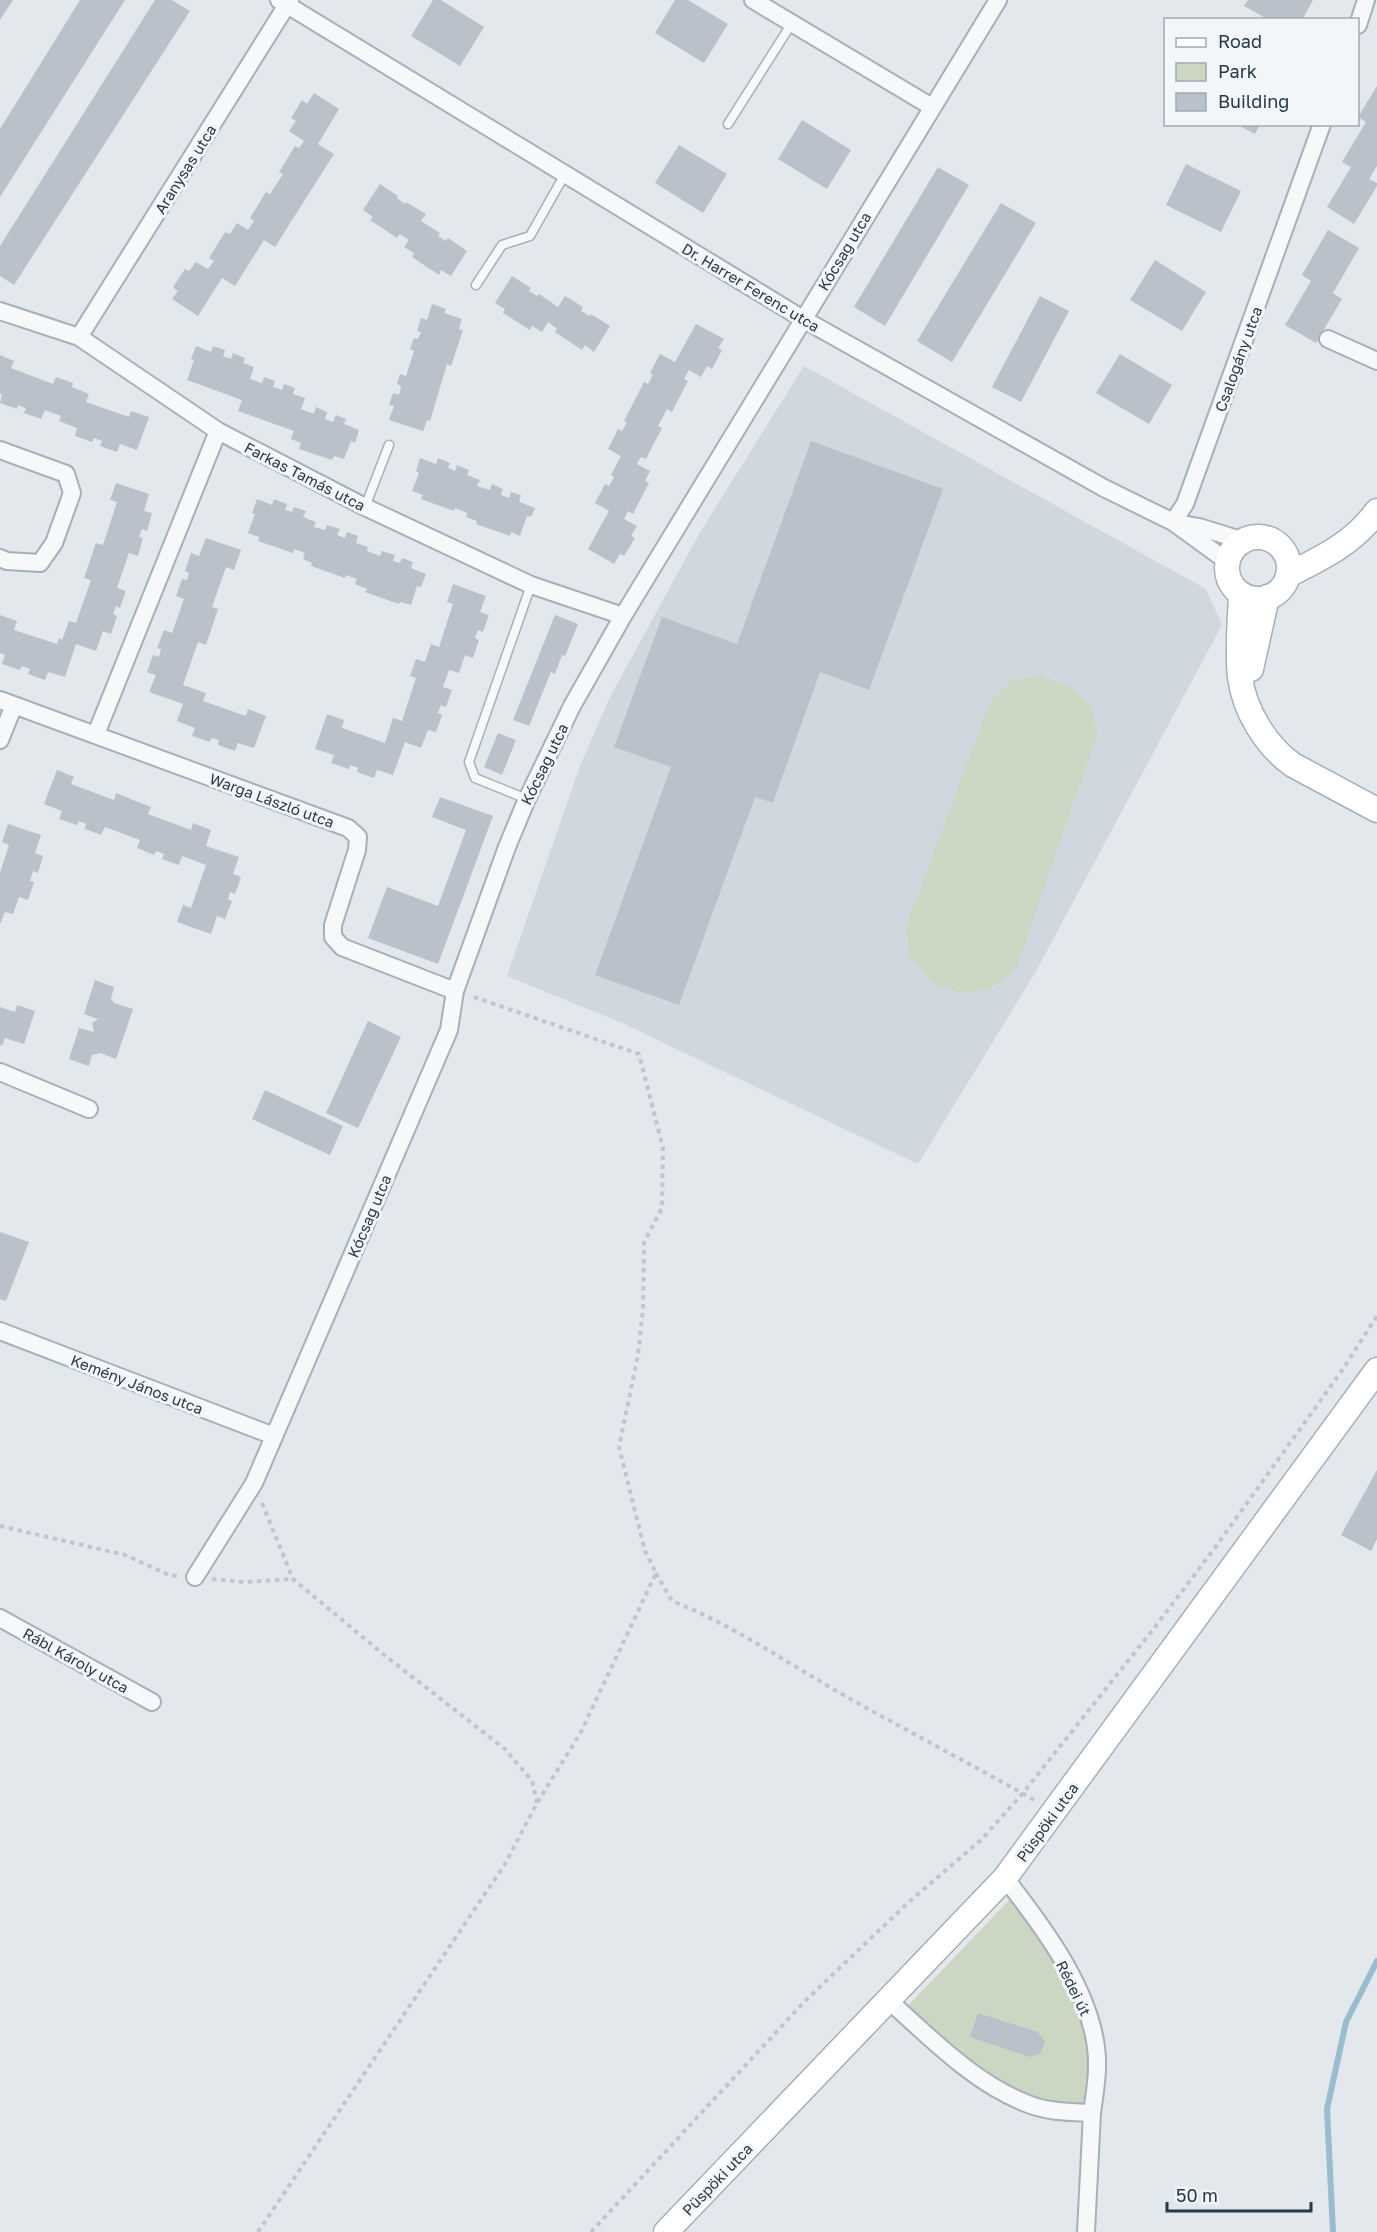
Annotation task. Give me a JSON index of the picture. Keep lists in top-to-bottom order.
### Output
{
  "streets": {
    "street": [
      "Aranysas utca",
      "Kócsag utca",
      "Dr. Harrer Ferenc utca",
      "Csalogány utca",
      "Farkas Tamás utca",
      "Warga László utca",
      "Kemény János utca",
      "Rábl Károly utca",
      "Püspöki utca",
      "Rédei út"
    ]
  },
  "crossings": [
    ["Aranysas utca", "Dr. Harrer Ferenc utca"],
    ["Aranysas utca", "Farkas Tamás utca"],
    ["Kócsag utca", "Dr. Harrer Ferenc utca"],
    ["Kócsag utca", "Farkas Tamás utca"],
    ["Kócsag utca", "Warga László utca"],
    ["Kócsag utca", "Kemény János utca"],
    ["Dr. Harrer Ferenc utca", "Csalogány utca"],
    ["Püspöki utca", "Rédei út"]
  ],
  "legend": ["Road", "Park", "Building"],
  "scale_bar": "50 m"
}
